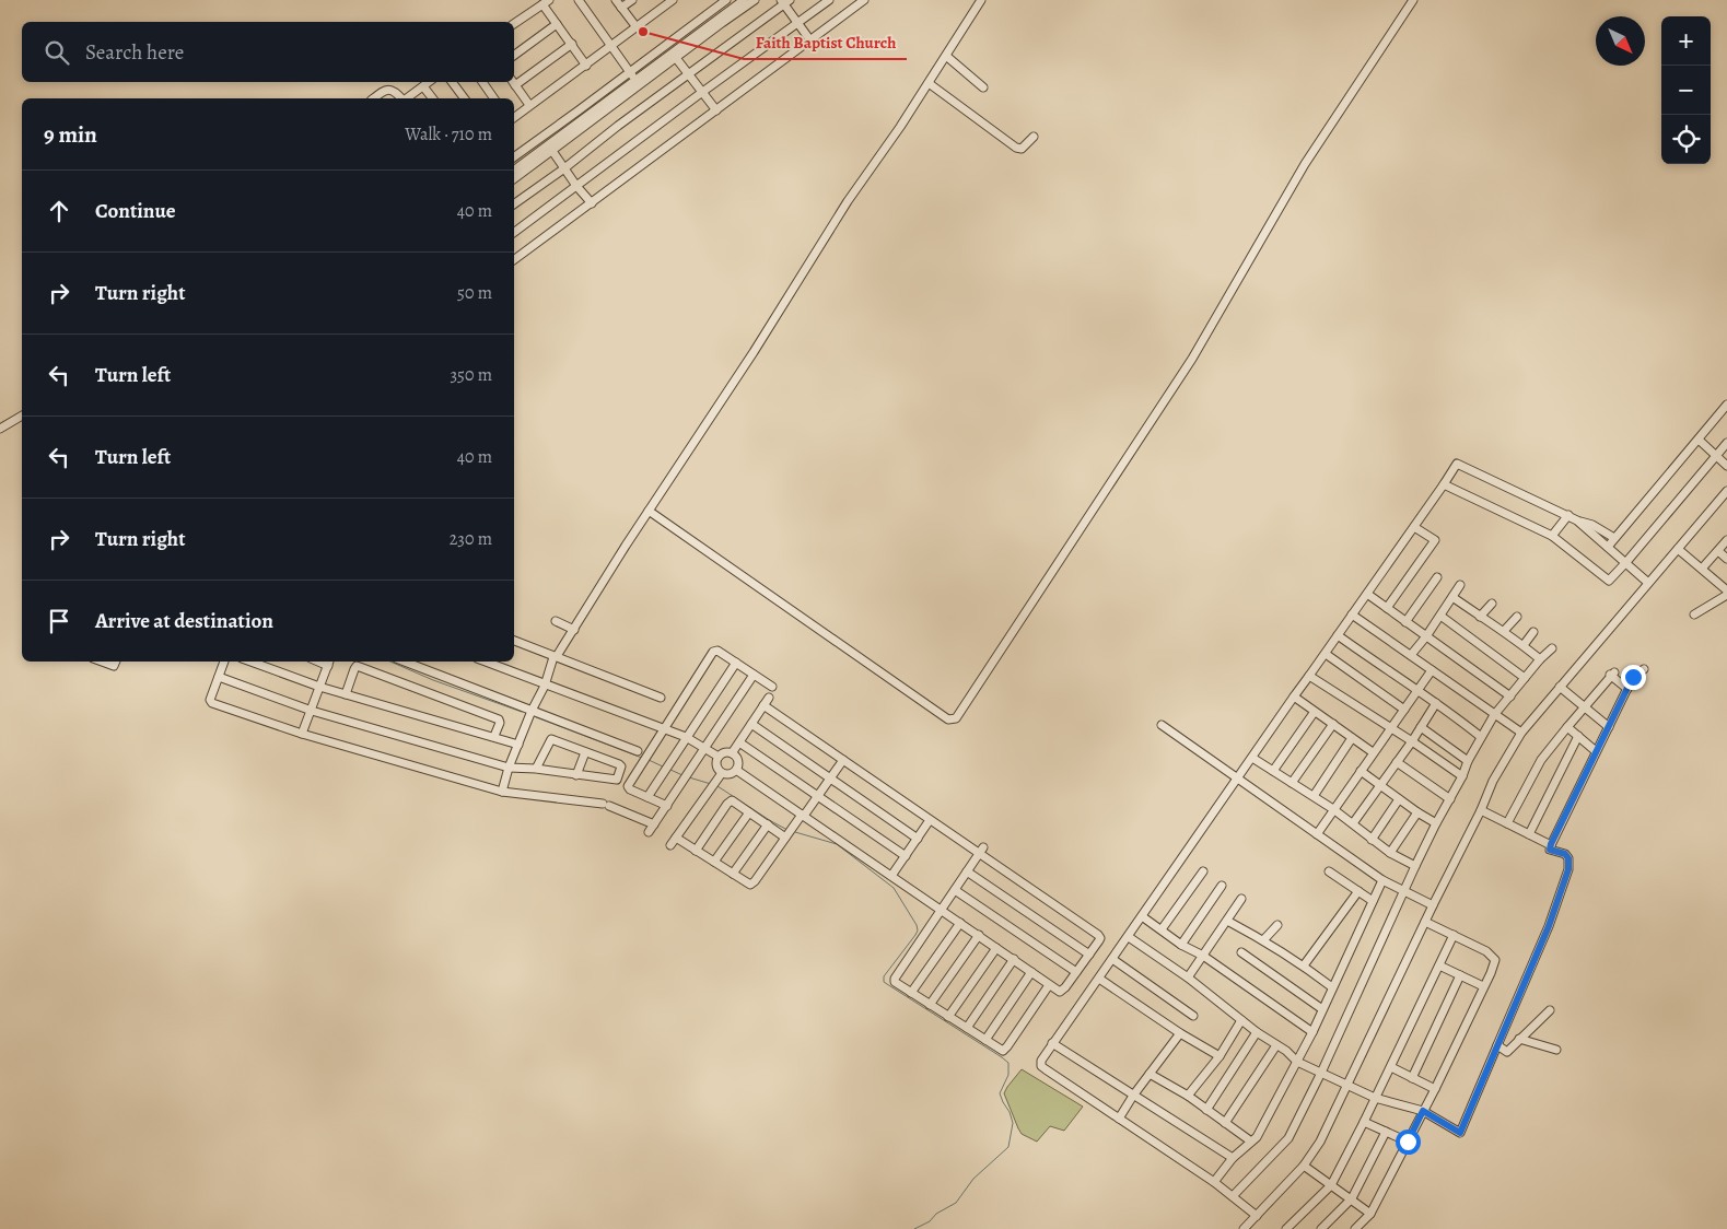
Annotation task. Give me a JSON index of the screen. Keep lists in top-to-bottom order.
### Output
{
  "places": ["Faith Baptist Church"],
  "north": "bottom right",
  "page": {
    "map_buttons": ["+", "−"],
    "search": "Search here",
    "heading": ["9 min", "Walk · 710 m"],
    "list": [
      ["Continue", "40 m"],
      ["Turn right", "50 m"],
      ["Turn left", "350 m"],
      ["Turn left", "40 m"],
      ["Turn right", "230 m"],
      "Arrive at destination"
    ]
  }
}
